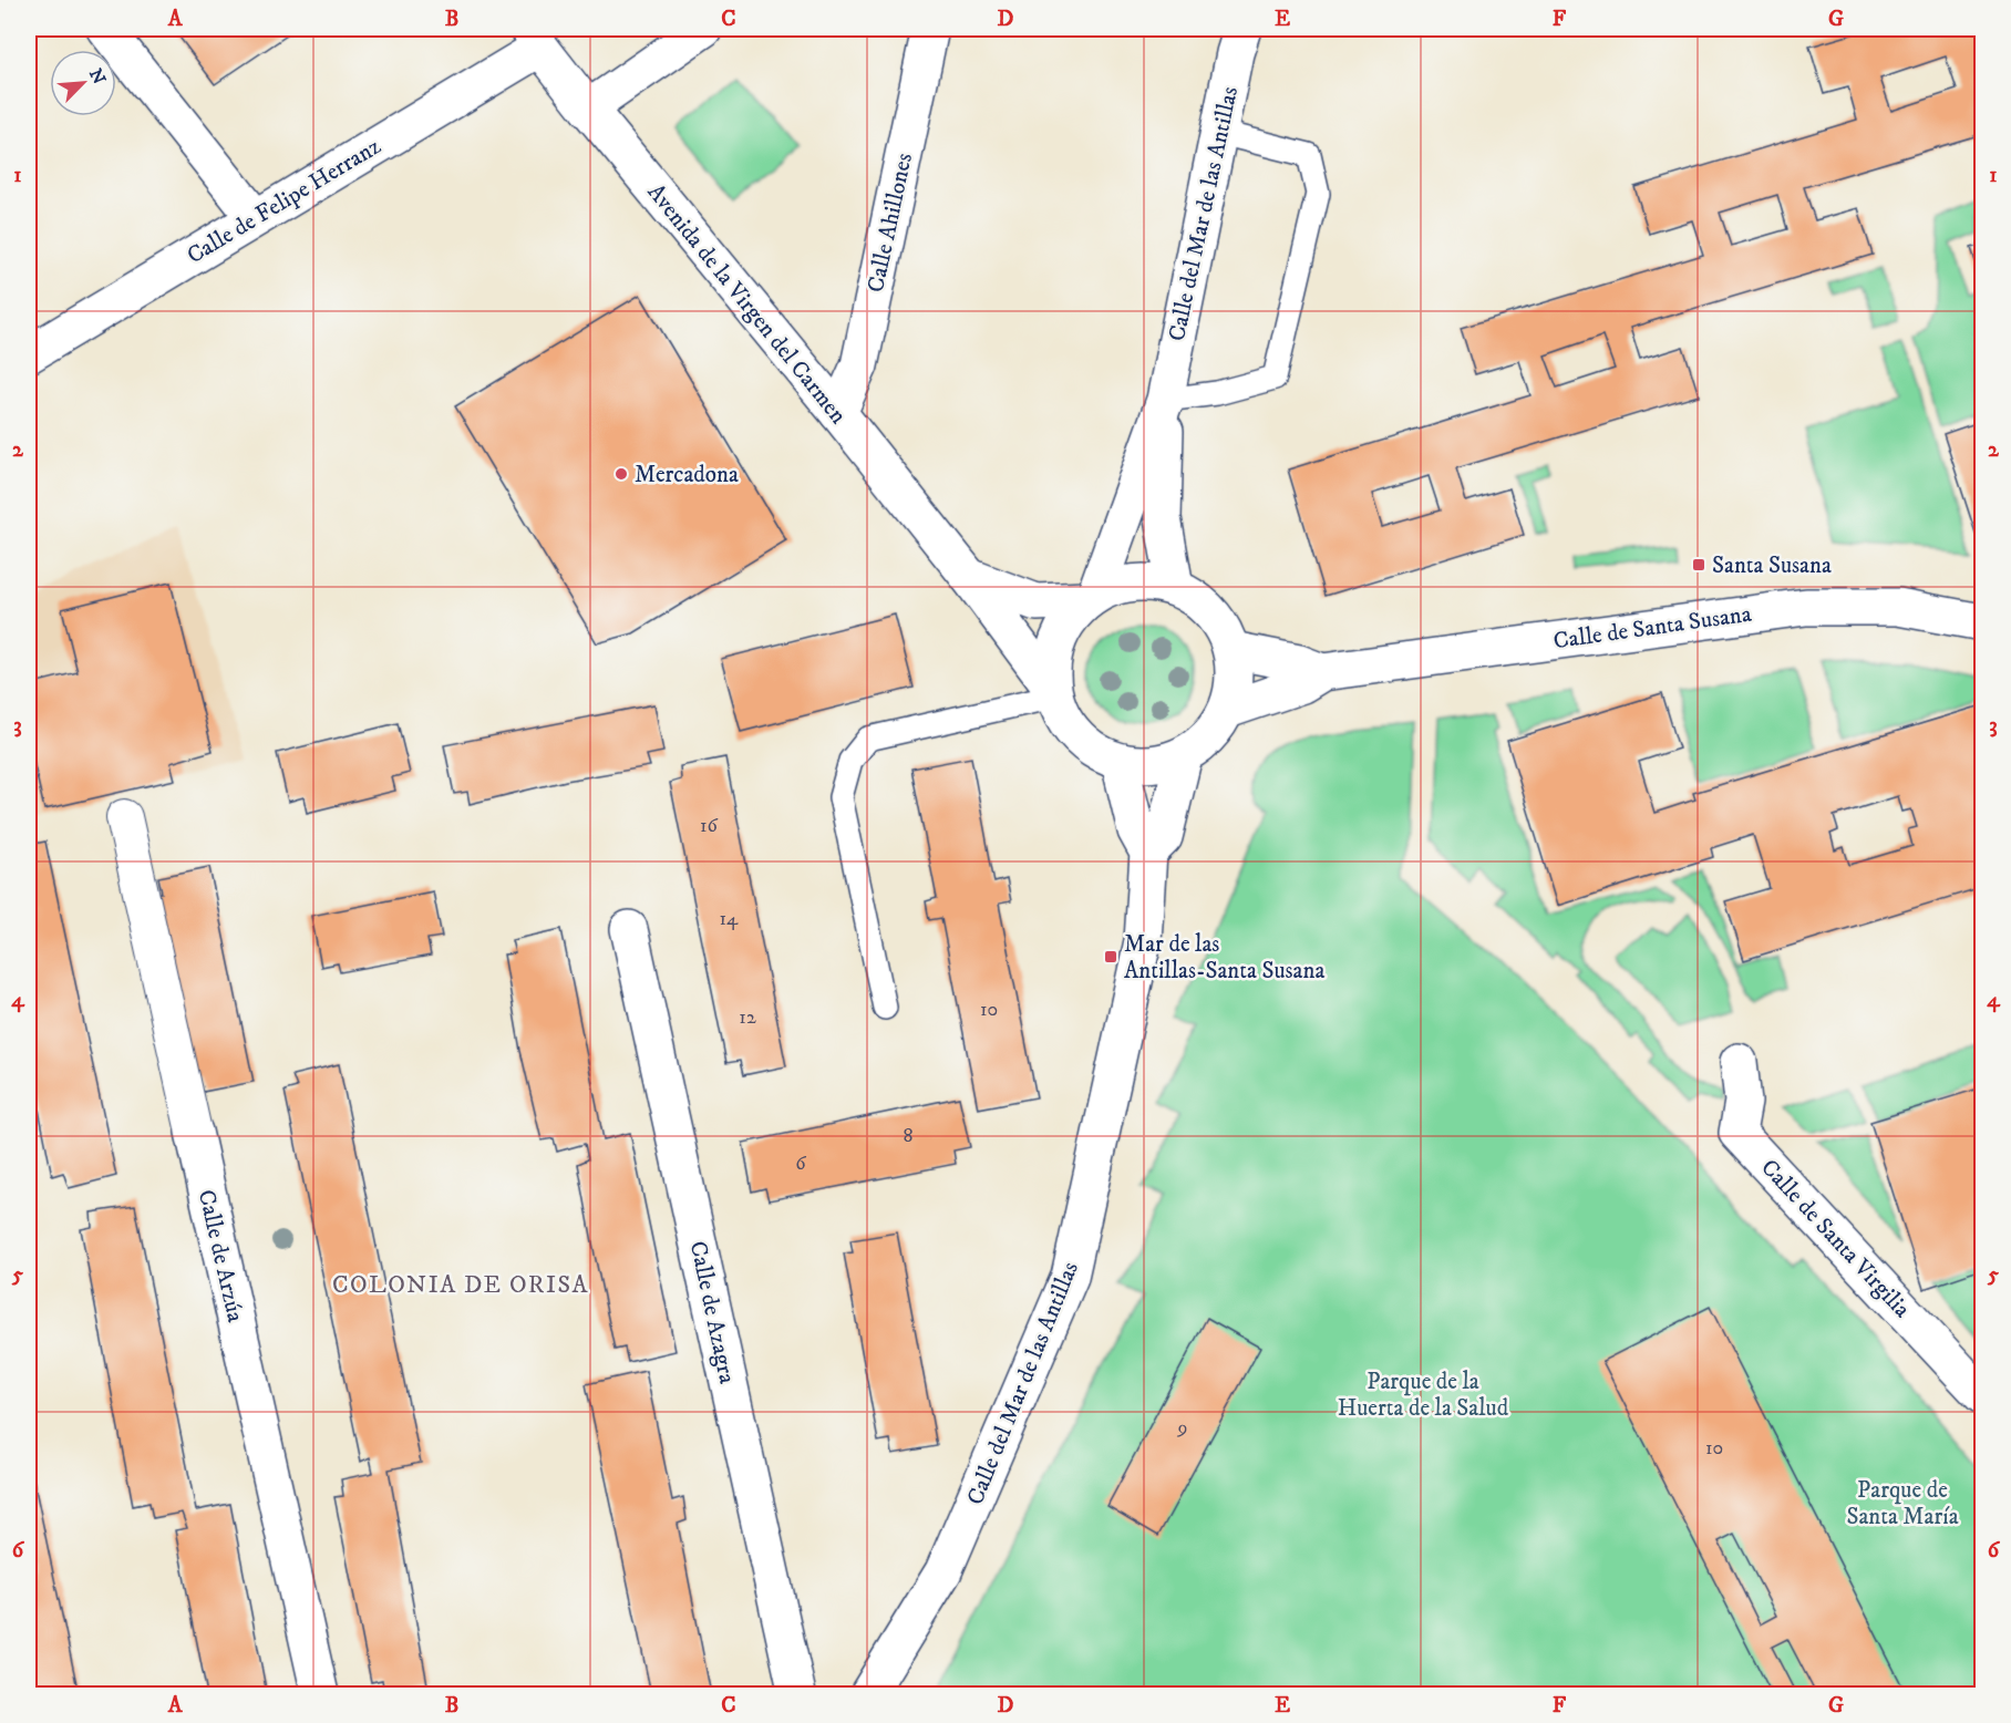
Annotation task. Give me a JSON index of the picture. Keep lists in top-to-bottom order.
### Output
{
  "streets": {
    "street": [
      "Calle de Felipe Herranz",
      "Calle del Mar de las Antillas",
      "Calle Ahillones",
      "Avenida de la Virgen del Carmen",
      "Calle de Santa Susana",
      "Calle de Santa Virgilia",
      "Calle de Arzúa",
      "Calle de Azagra"
    ]
  },
  "crossings": [
    ["Calle de Felipe Herranz", "Avenida de la Virgen del Carmen"],
    ["Calle del Mar de las Antillas", "Avenida de la Virgen del Carmen"],
    ["Calle del Mar de las Antillas", "Calle de Santa Susana"],
    ["Calle Ahillones", "Avenida de la Virgen del Carmen"],
    ["Avenida de la Virgen del Carmen", "Calle de Santa Susana"]
  ],
  "districts": ["COLONIA DE ORISA"],
  "parks": ["Parque de la Huerta de la Salud", "Parque de Santa María"],
  "places": {
    "other": ["Mercadona"],
    "transit": ["Santa Susana", "Mar de las Antillas-Santa Susana"]
  },
  "house_numbers": [
    "16",
    "14",
    "10",
    "12",
    "8",
    "6",
    "9",
    "10"
  ],
  "north": "top right",
  "grid": {
    "columns": [
      "A",
      "B",
      "C",
      "D",
      "E",
      "F",
      "G"
    ],
    "rows": [
      "1",
      "2",
      "3",
      "4",
      "5",
      "6"
    ]
  }
}
